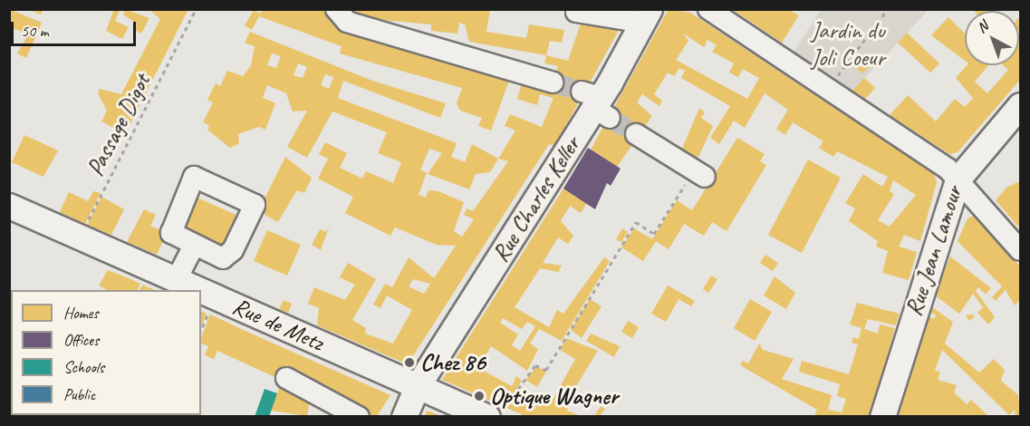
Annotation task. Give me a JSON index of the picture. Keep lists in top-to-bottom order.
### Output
{
  "streets": {
    "main road": ["Rue Charles Keller", "Rue Jean Lamour", "Rue de Metz"],
    "path": ["Passage Digot"]
  },
  "crossings": [
    ["Rue Charles Keller", "Rue de Metz"]
  ],
  "parks": ["Jardin du Joli Coeur"],
  "places": ["Chez 86", "Optique Wagner"],
  "legend": [
    "Homes",
    "Offices",
    "Schools",
    "Public"
  ],
  "scale_bar": "50 m",
  "north": "top left"
}
